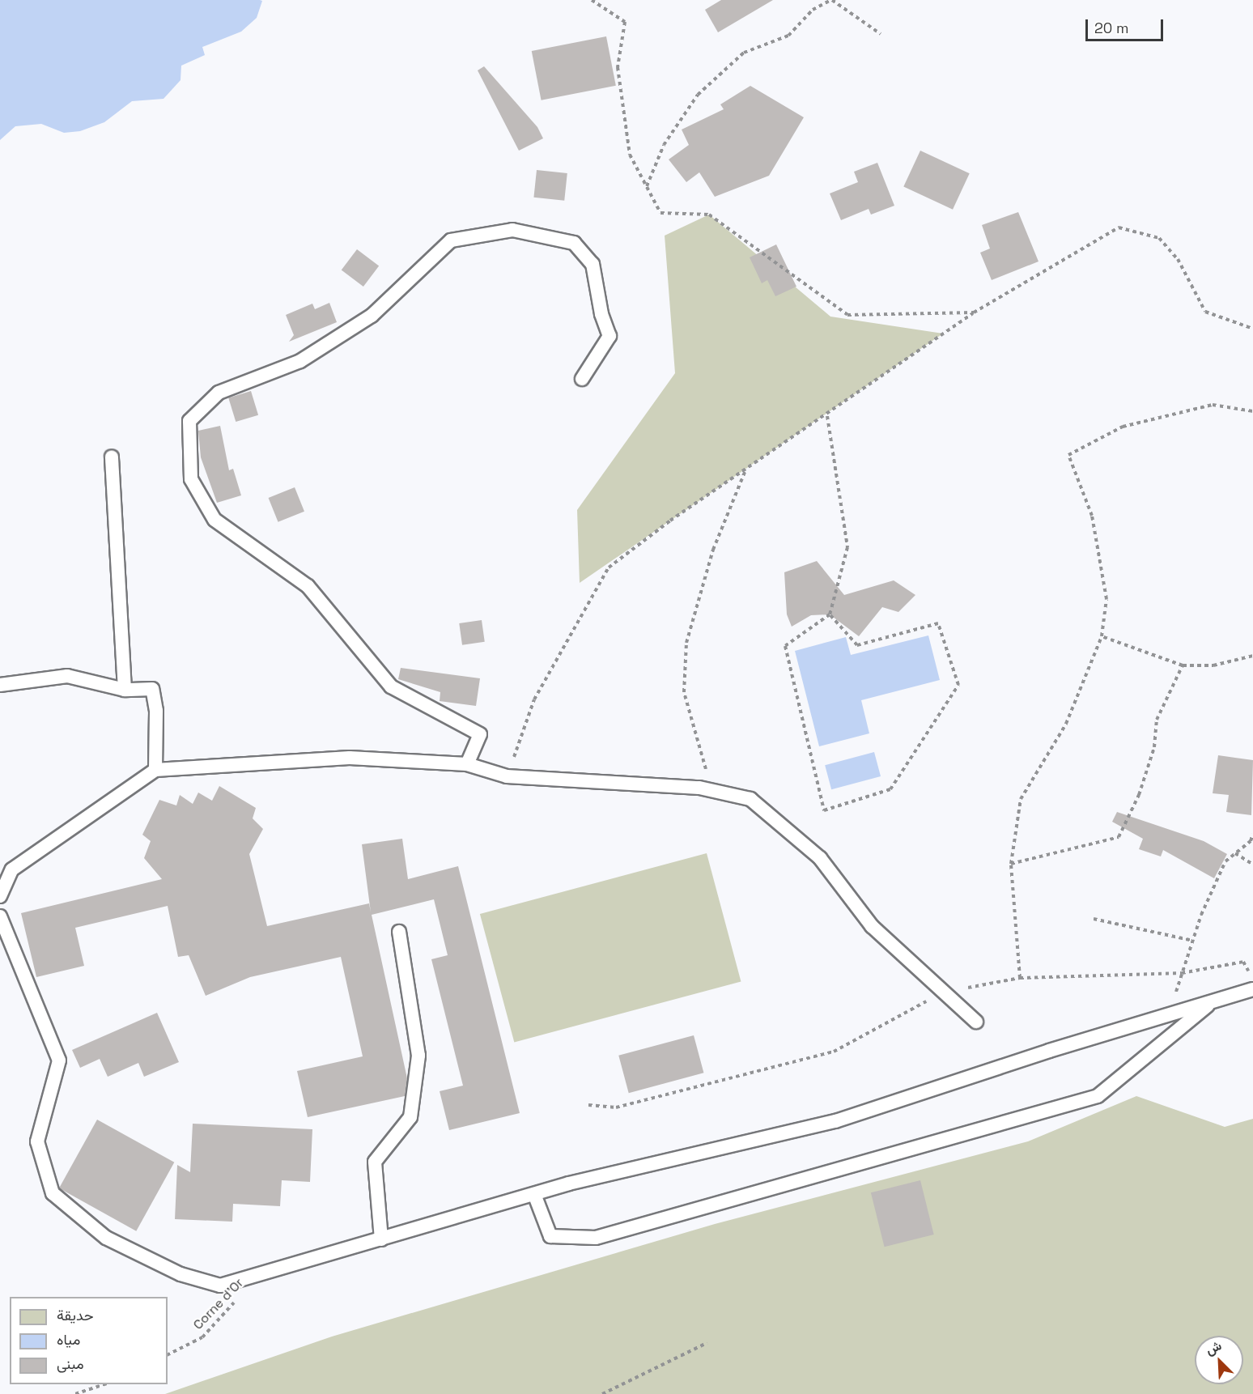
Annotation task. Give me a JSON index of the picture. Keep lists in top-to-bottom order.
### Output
{
  "streets": {
    "path": ["Corne d'Or"]
  },
  "legend": ["حديقة", "مياه", "مبنى"],
  "scale_bar": "20 m",
  "north": "top left"
}
